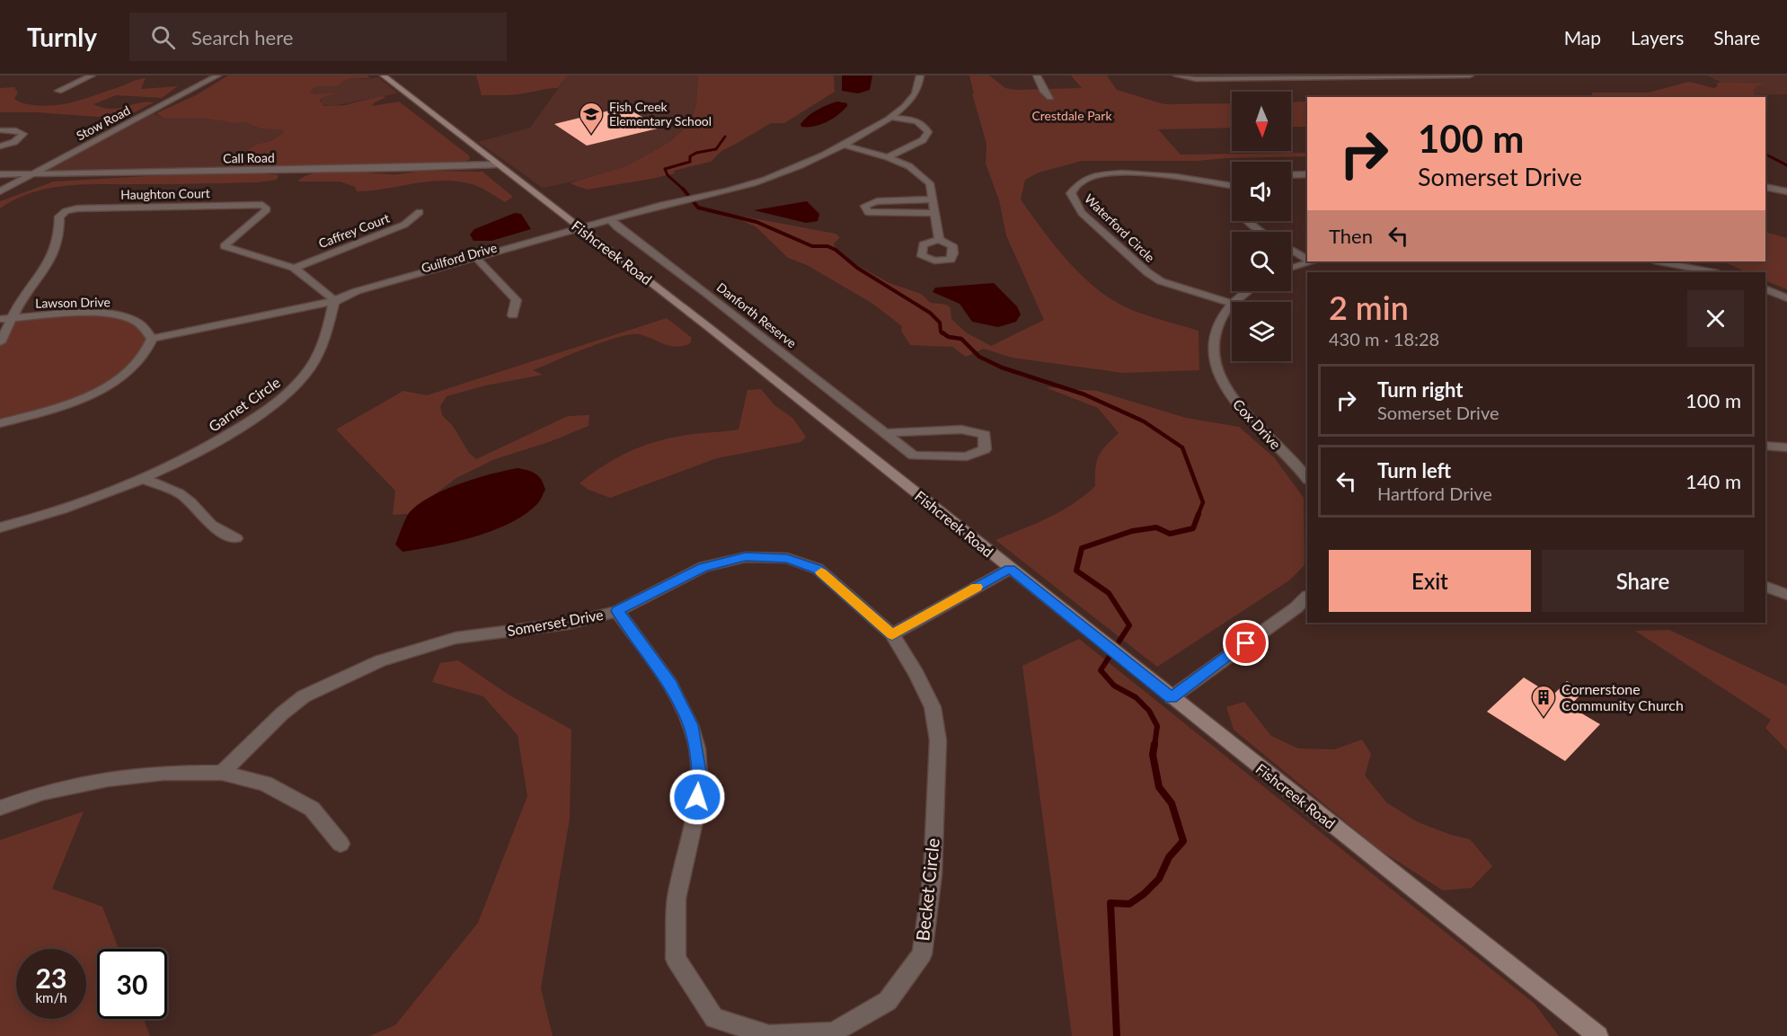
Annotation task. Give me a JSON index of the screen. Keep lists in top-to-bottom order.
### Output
{
  "streets": {
    "main road": ["Fishcreek Road"],
    "street": [
      "Stow Road",
      "Call Road",
      "Haughton Court",
      "Waterford Circle",
      "Caffrey Court",
      "Guilford Drive",
      "Lawson Drive",
      "Danforth Reserve",
      "Garnet Circle",
      "Cox Drive",
      "Somerset Drive",
      "Becket Circle"
    ]
  },
  "crossings": [
    ["Stow Road", "Call Road"],
    ["Call Road", "Fishcreek Road"],
    ["Haughton Court", "Caffrey Court"],
    ["Haughton Court", "Lawson Drive"],
    ["Waterford Circle", "Cox Drive"],
    ["Fishcreek Road", "Guilford Drive"],
    ["Guilford Drive", "Lawson Drive"],
    ["Guilford Drive", "Danforth Reserve"],
    ["Guilford Drive", "Garnet Circle"],
    ["Somerset Drive", "Becket Circle"]
  ],
  "parks": ["Crestdale Park"],
  "places": {
    "school or university": ["Fish Creek Elementary School"],
    "building": ["Cornerstone Community Church"]
  },
  "north": "bottom",
  "page": {
    "header": "Turnly",
    "search": "Search here",
    "nav": ["Map", "Layers", "Share"],
    "turn": ["100 m", "Somerset Drive"],
    "then": "Then",
    "heading": ["2 min", "430 m · 18:28"],
    "list": [
      {
        "name": "Turn right",
        "note": "Somerset Drive",
        "value": "100 m"
      },
      {
        "name": "Turn left",
        "note": "Hartford Drive",
        "value": "140 m"
      }
    ],
    "buttons": ["Exit", "Share"],
    "speed": "23 km/h",
    "limit": "30"
  }
}
